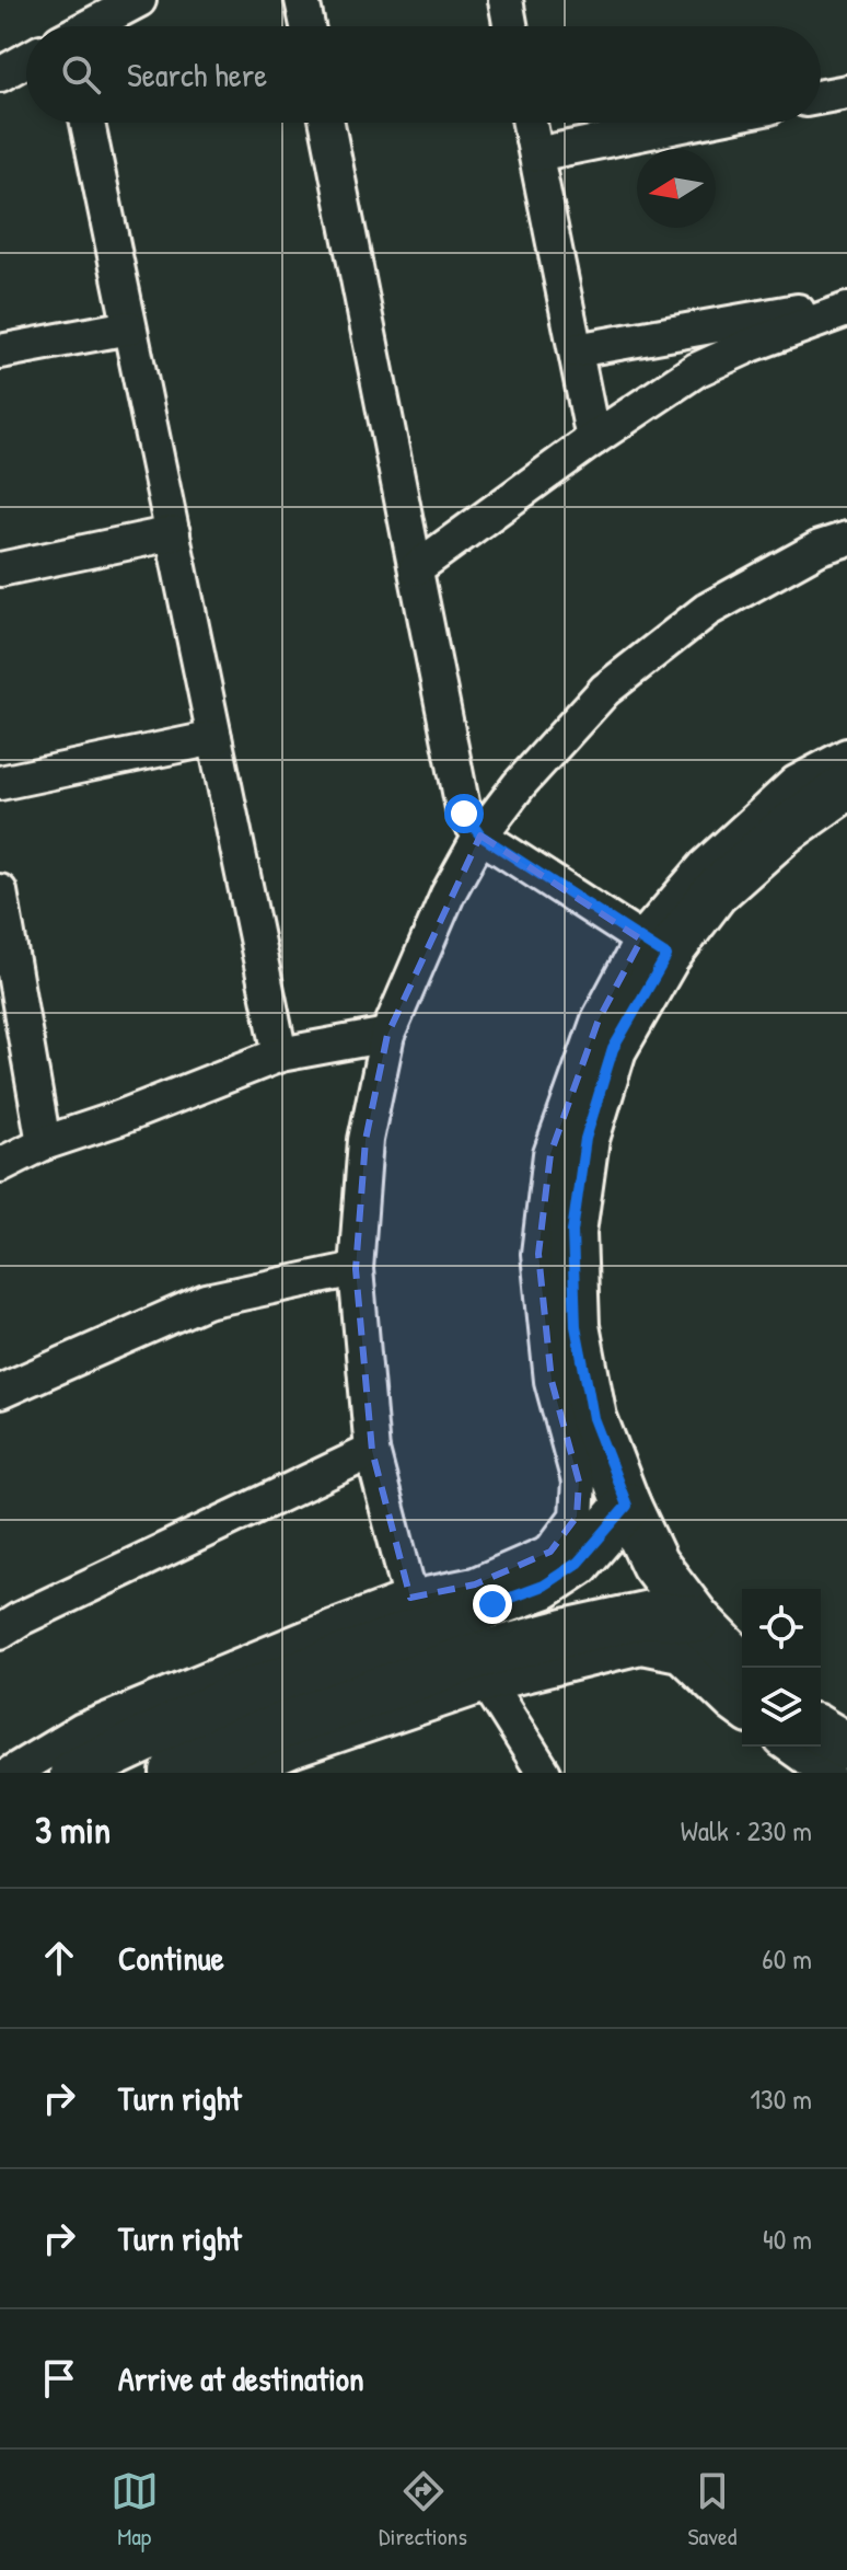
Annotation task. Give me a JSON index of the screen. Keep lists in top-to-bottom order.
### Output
{
  "north": "left",
  "page": {
    "search": "Search here",
    "heading": ["3 min", "Walk · 230 m"],
    "list": [
      ["Continue", "60 m"],
      ["Turn right", "130 m"],
      ["Turn right", "40 m"],
      "Arrive at destination"
    ],
    "nav": ["Map", "Directions", "Saved"]
  }
}
